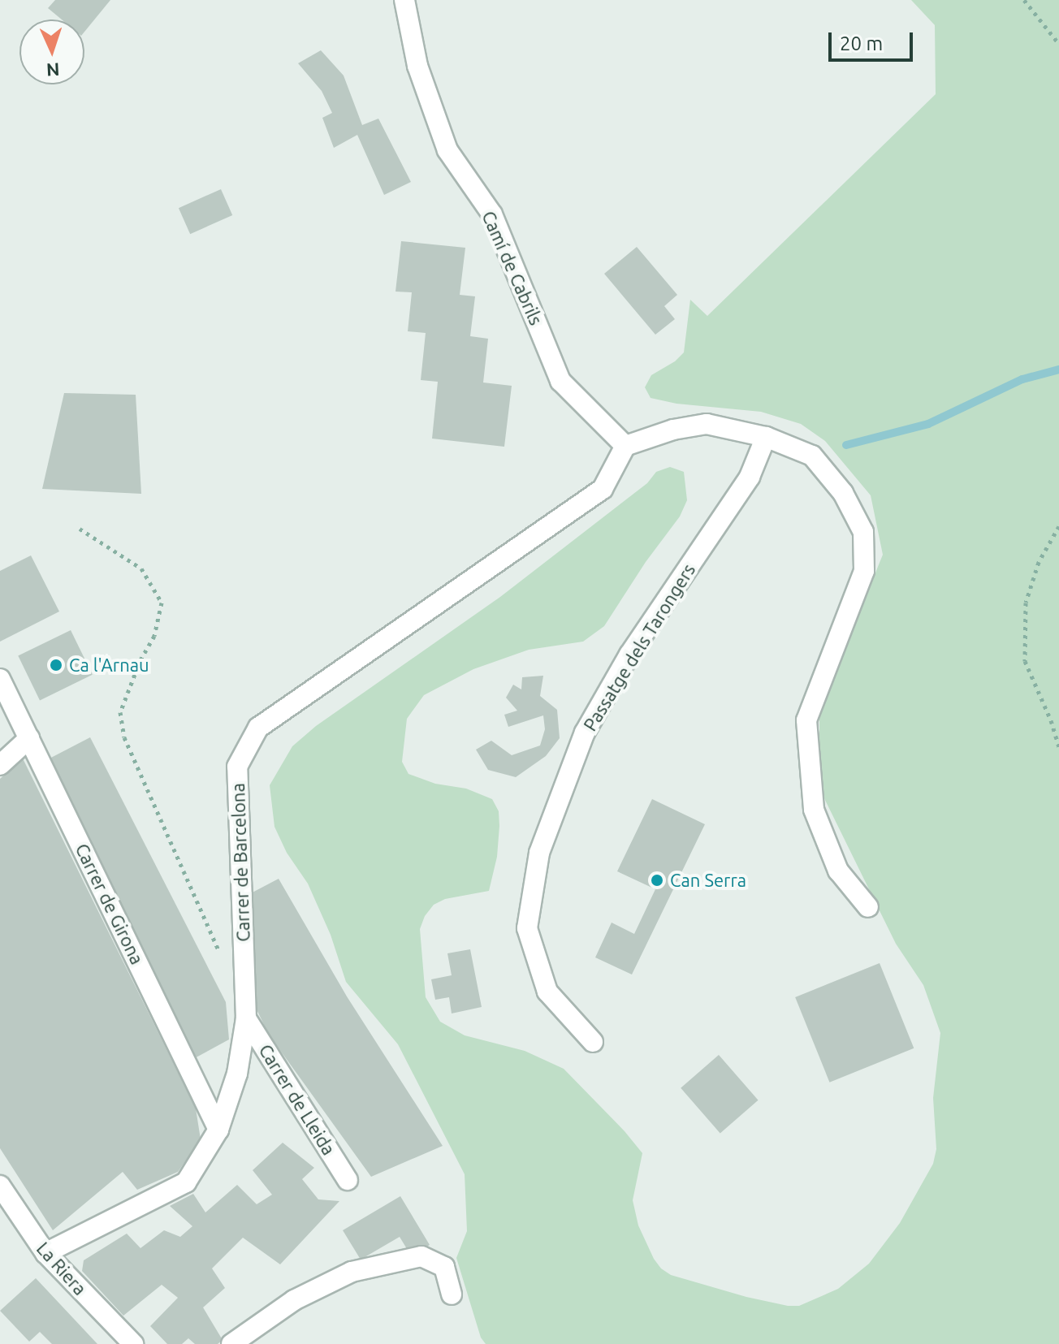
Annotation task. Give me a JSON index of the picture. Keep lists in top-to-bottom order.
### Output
{
  "streets": {
    "street": [
      "Camí de Cabrils",
      "Passatge dels Tarongers",
      "Carrer de Barcelona",
      "Carrer de Girona",
      "Carrer de Lleida",
      "La Riera"
    ]
  },
  "crossings": [
    ["Camí de Cabrils", "Carrer de Barcelona"],
    ["Carrer de Barcelona", "Carrer de Girona"],
    ["Carrer de Barcelona", "Carrer de Lleida"],
    ["Carrer de Barcelona", "La Riera"]
  ],
  "places": ["Ca l'Arnau", "Can Serra"],
  "scale_bar": "20 m",
  "north": "bottom"
}
